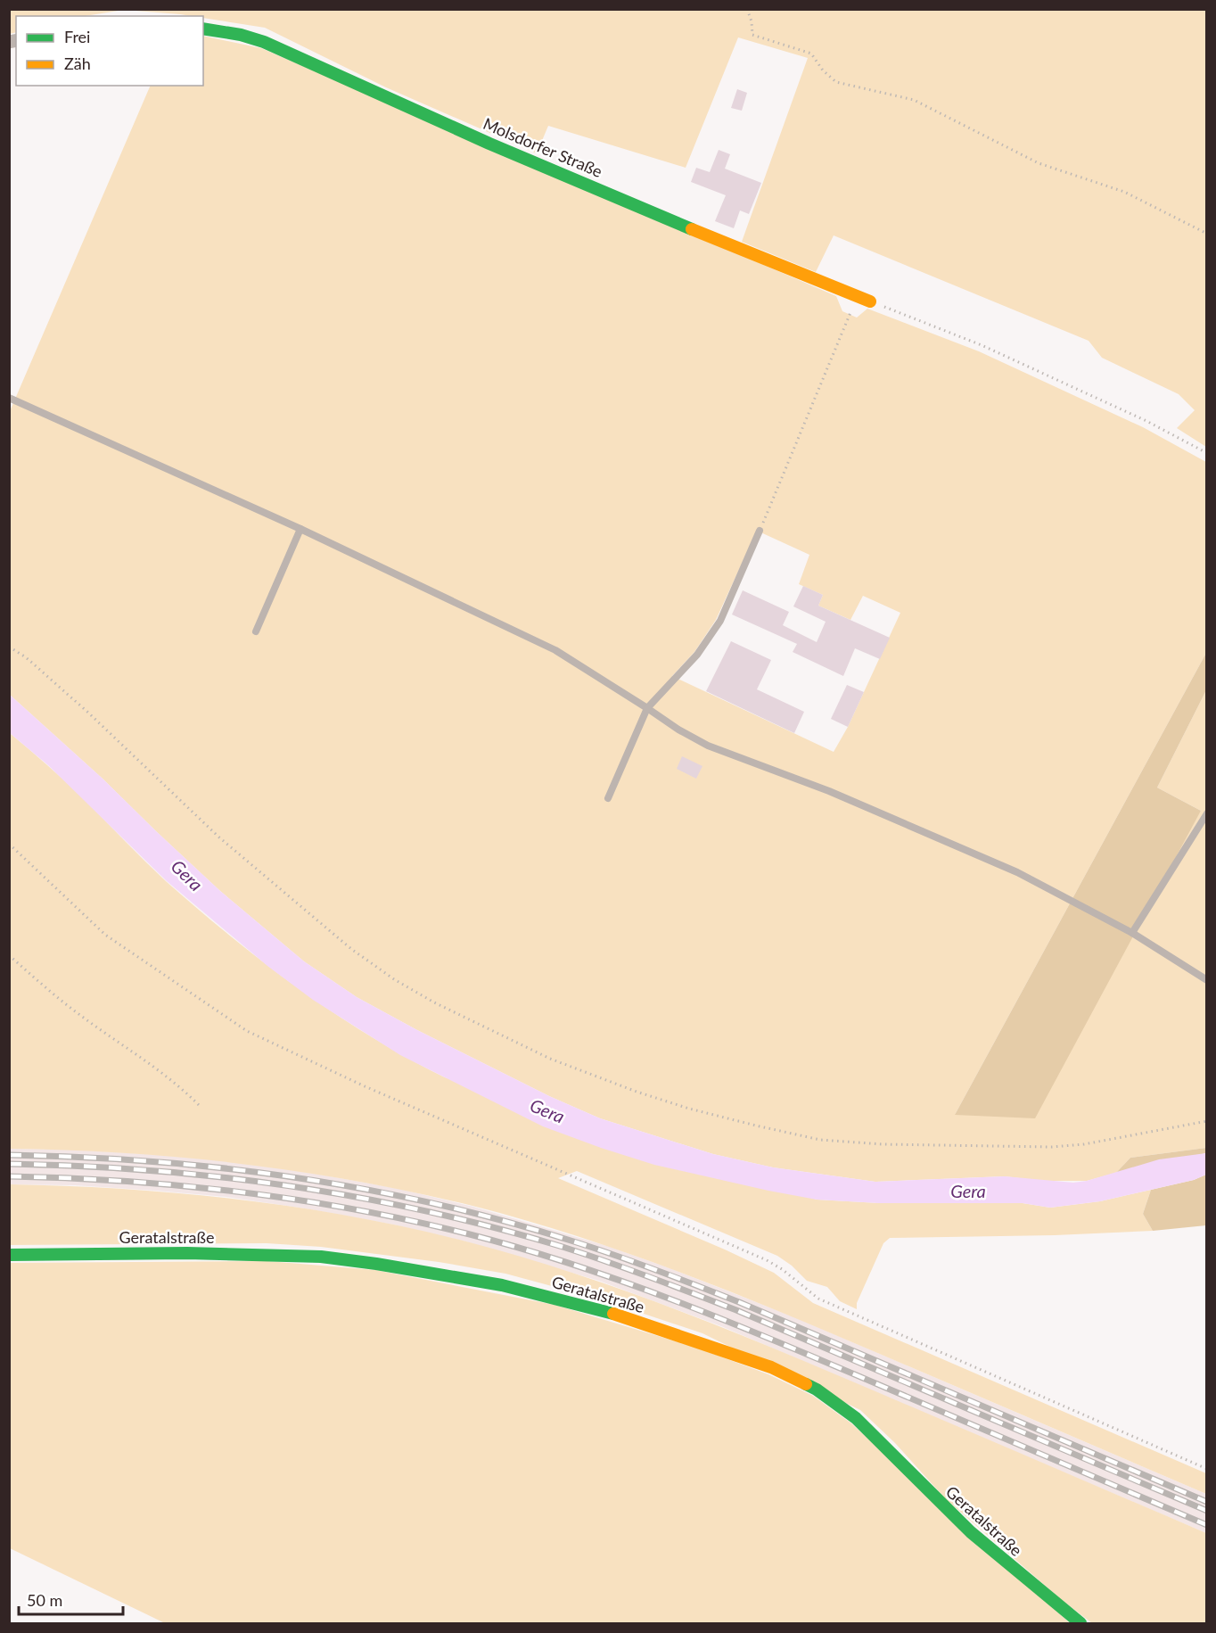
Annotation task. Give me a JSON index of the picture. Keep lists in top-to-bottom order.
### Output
{
  "streets": {
    "street": ["Molsdorfer Straße", "Geratalstraße"]
  },
  "water": ["Gera"],
  "legend": ["Frei", "Zäh"],
  "scale_bar": "50 m"
}
